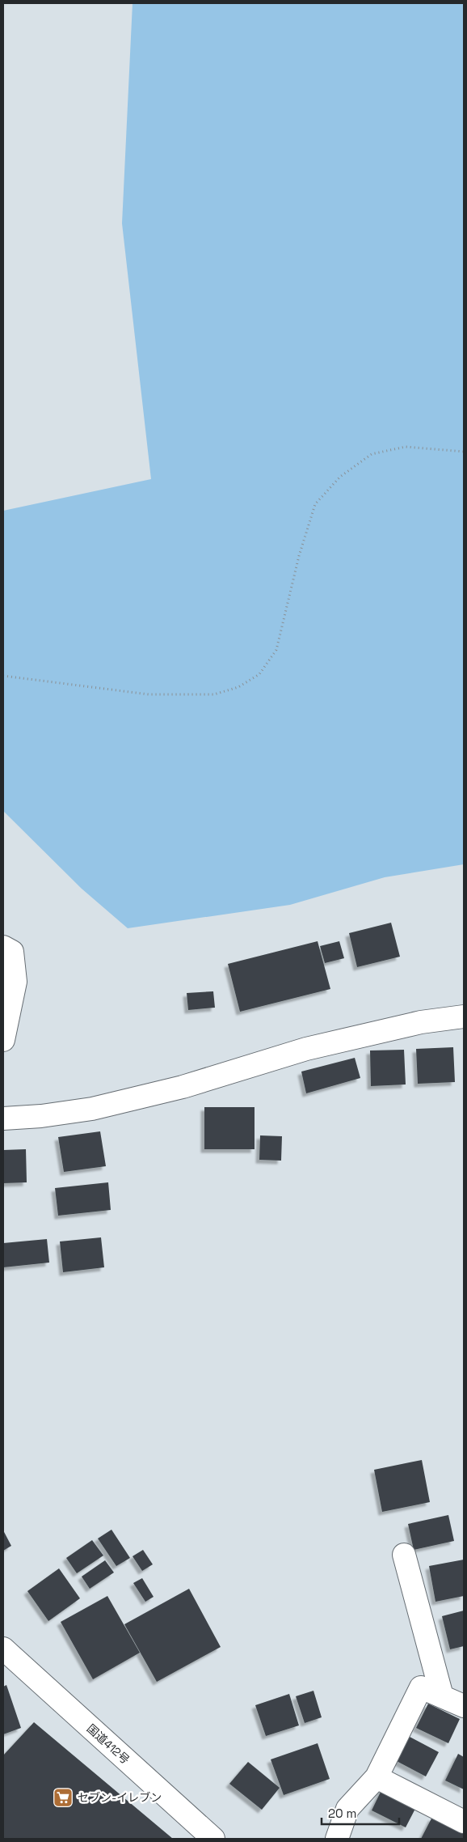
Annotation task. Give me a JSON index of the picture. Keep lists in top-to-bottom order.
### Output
{
  "streets": {
    "main road": ["国道412号"]
  },
  "places": {
    "supermarket": ["セブン-イレブン"]
  },
  "scale_bar": "20 m"
}
